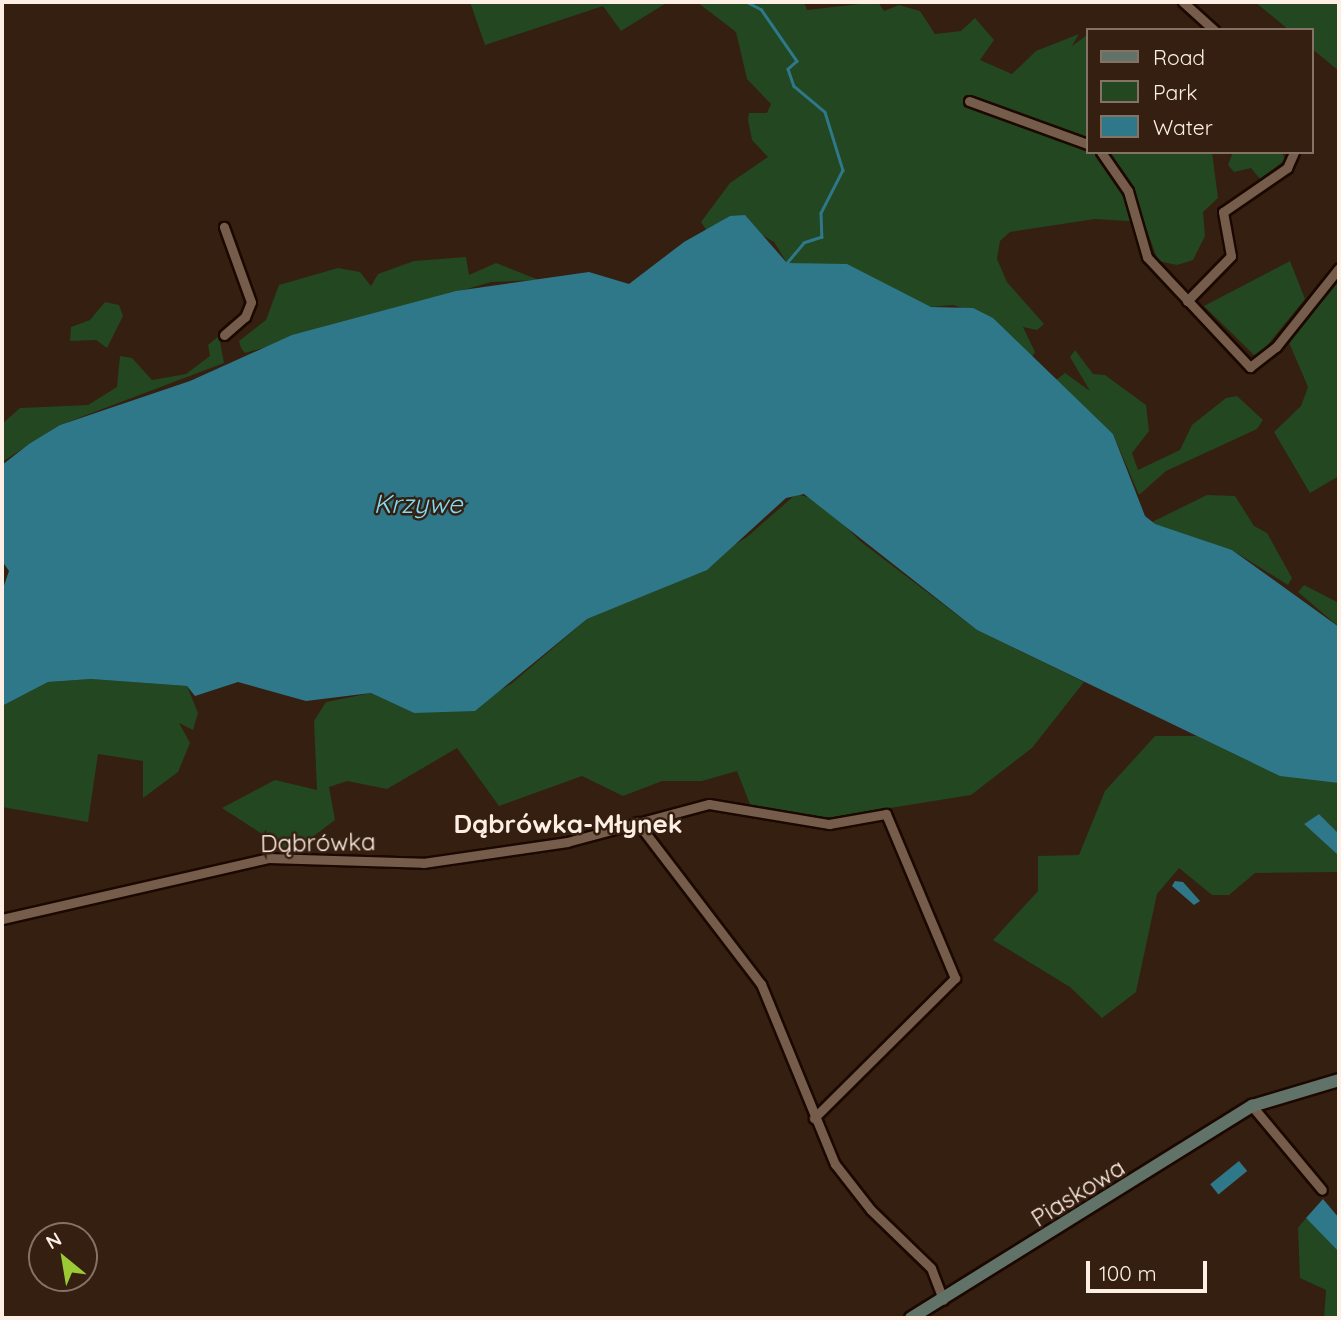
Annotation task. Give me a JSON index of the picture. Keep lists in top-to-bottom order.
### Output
{
  "streets": {
    "street": ["Dąbrówka", "Piaskowa"]
  },
  "districts": ["Dąbrówka-Młynek"],
  "water": ["Krzywe"],
  "legend": ["Road", "Park", "Water"],
  "scale_bar": "100 m",
  "north": "top left"
}
